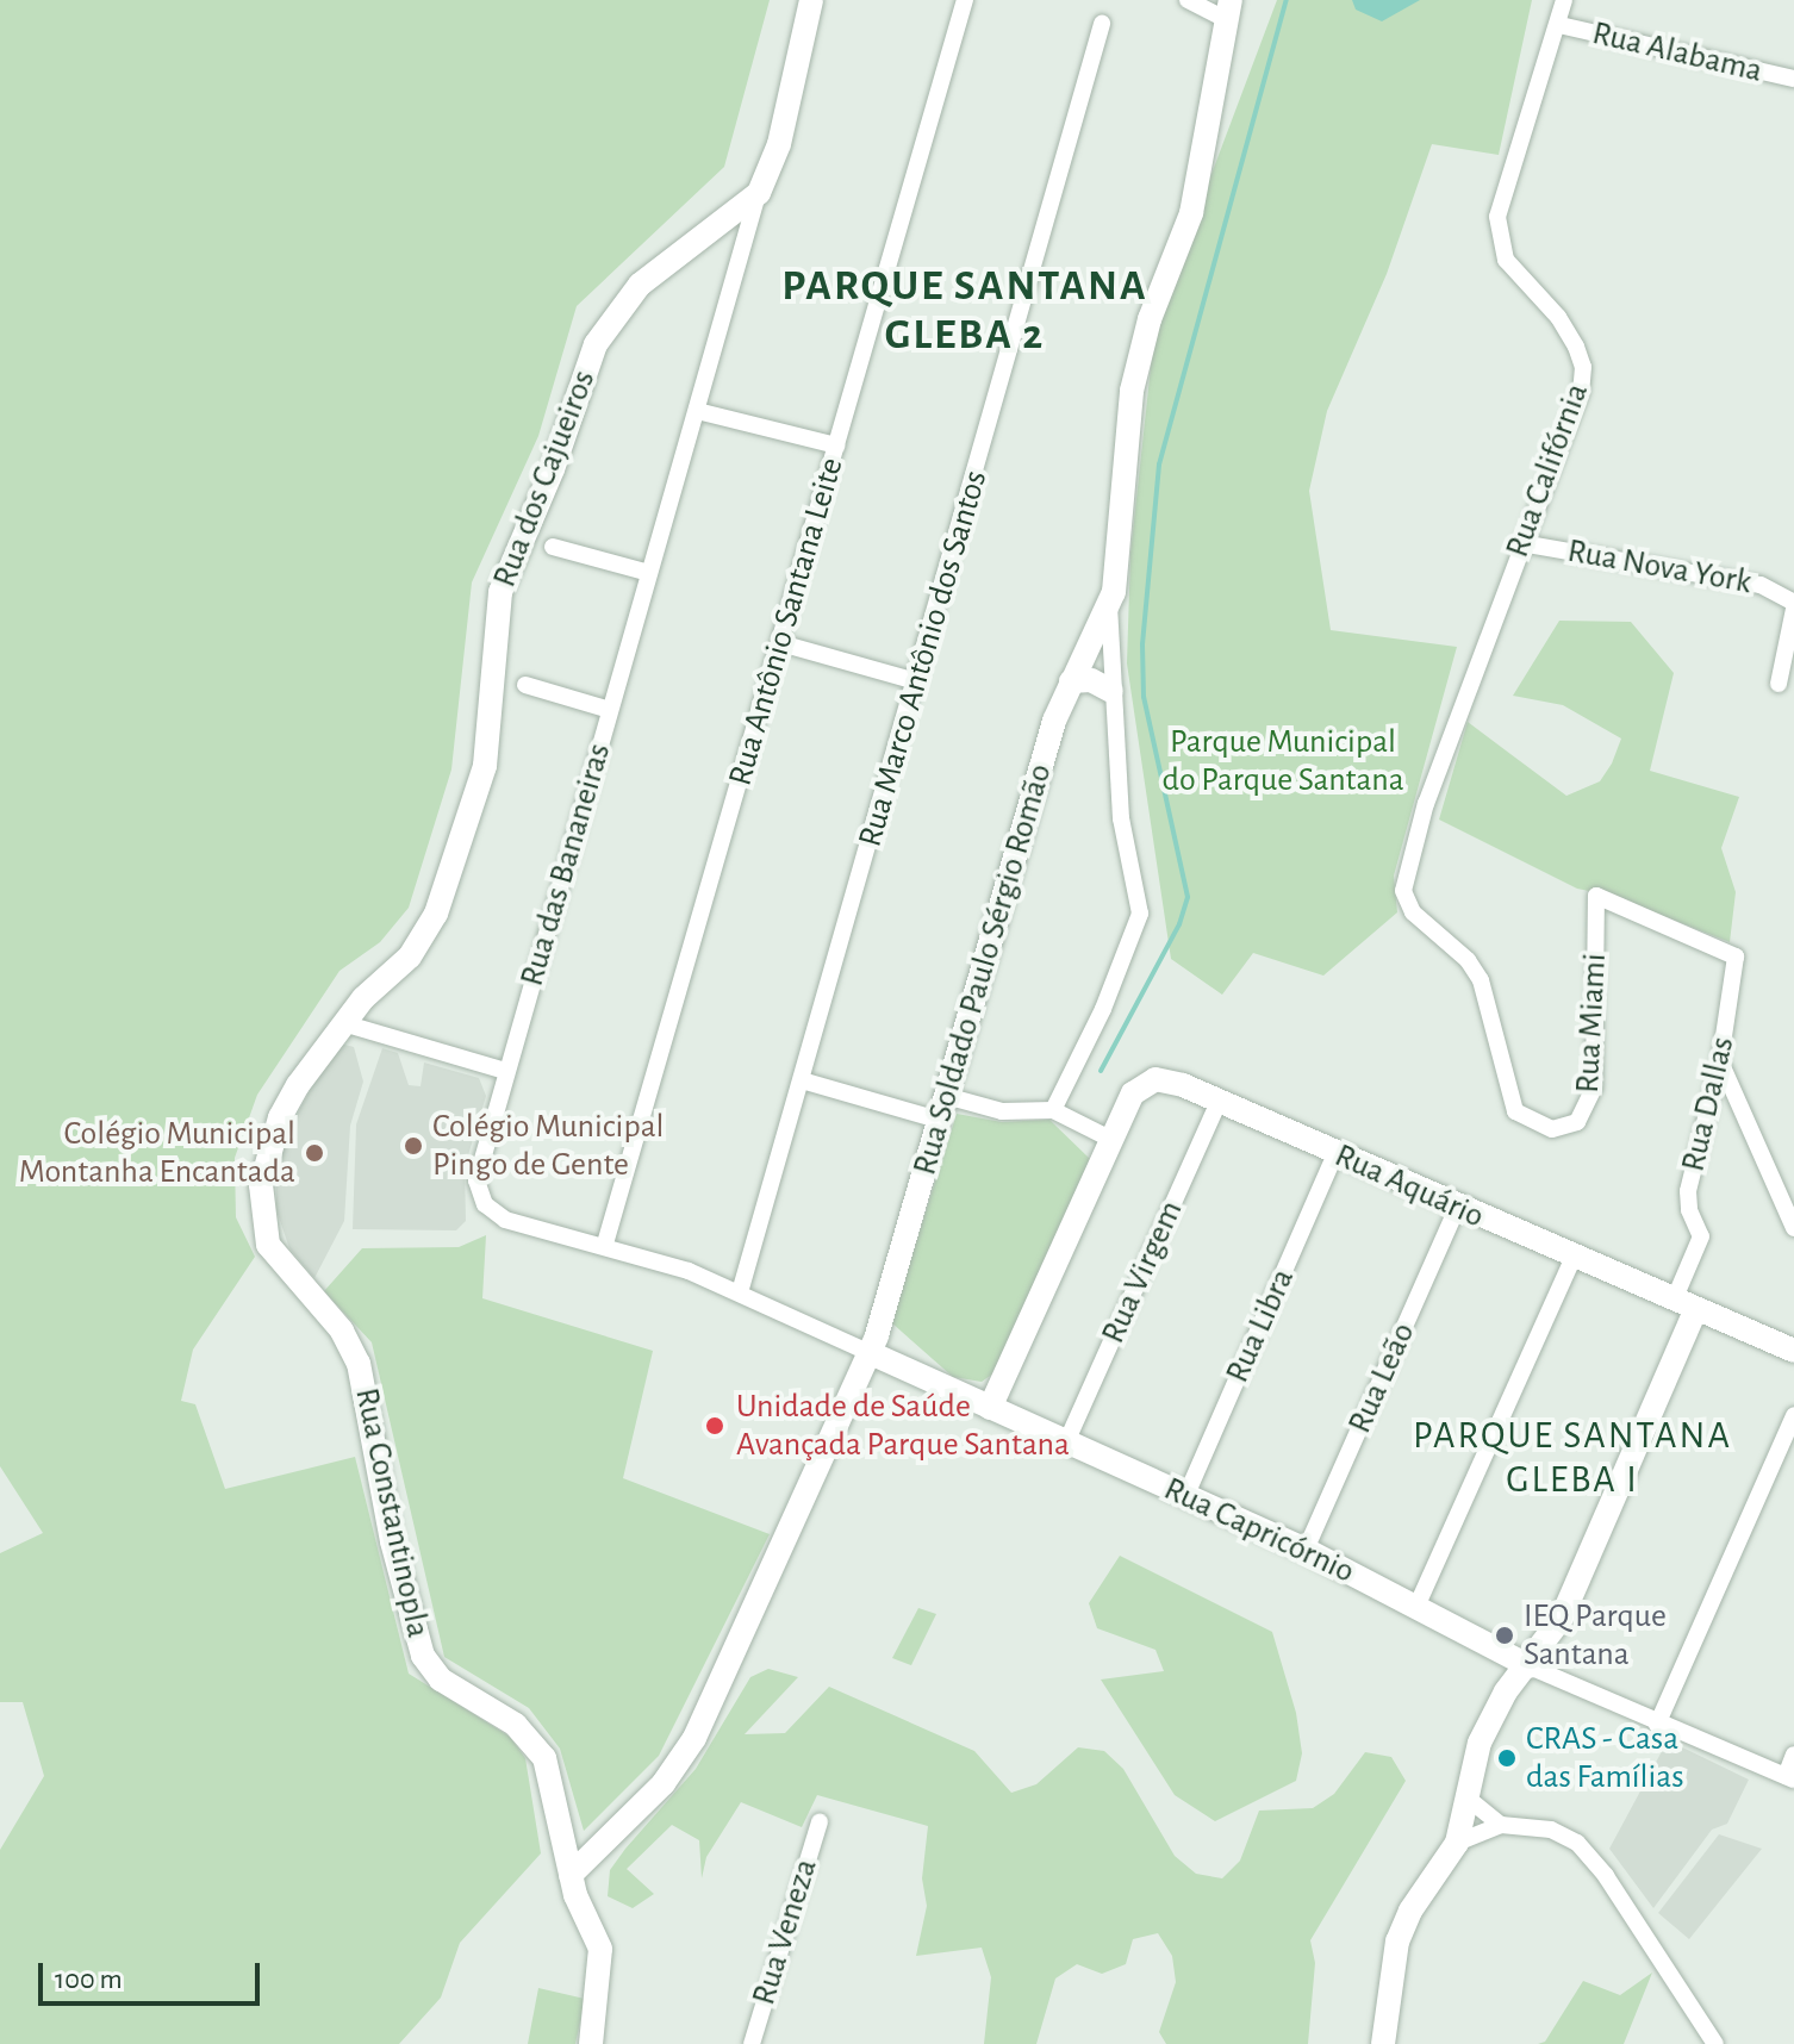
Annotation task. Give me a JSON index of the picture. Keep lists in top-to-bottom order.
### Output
{
  "streets": {
    "street": [
      "Rua Alabama",
      "Rua Califórnia",
      "Rua dos Cajueiros",
      "Rua Nova York",
      "Rua Antônio Santana Leite",
      "Rua Marco Antônio dos Santos",
      "Rua das Bananeiras",
      "Rua Soldado Paulo Sérgio Romão",
      "Rua Miami",
      "Rua Dallas",
      "Rua Aquário",
      "Rua Virgem",
      "Rua Libra",
      "Rua Leão",
      "Rua Constantinopla",
      "Rua Capricórnio",
      "Rua Veneza"
    ]
  },
  "crossings": [
    ["Rua Alabama", "Rua Califórnia"],
    ["Rua Califórnia", "Rua Nova York"],
    ["Rua Califórnia", "Rua Miami"],
    ["Rua dos Cajueiros", "Rua das Bananeiras"],
    ["Rua dos Cajueiros", "Rua Constantinopla"],
    ["Rua Antônio Santana Leite", "Rua das Bananeiras"],
    ["Rua Marco Antônio dos Santos", "Rua das Bananeiras"],
    ["Rua das Bananeiras", "Rua Soldado Paulo Sérgio Romão"],
    ["Rua das Bananeiras", "Rua Capricórnio"],
    ["Rua Soldado Paulo Sérgio Romão", "Rua Constantinopla"],
    ["Rua Miami", "Rua Dallas"],
    ["Rua Dallas", "Rua Aquário"],
    ["Rua Aquário", "Rua Virgem"],
    ["Rua Aquário", "Rua Libra"],
    ["Rua Aquário", "Rua Leão"],
    ["Rua Virgem", "Rua Capricórnio"],
    ["Rua Libra", "Rua Capricórnio"],
    ["Rua Leão", "Rua Capricórnio"]
  ],
  "districts": ["PARQUE SANTANA GLEBA 2", "PARQUE SANTANA GLEBA I"],
  "parks": ["Parque Municipal do Parque Santana"],
  "places": [
    "Colégio Municipal Pingo de Gente",
    "Colégio Municipal Montanha Encantada",
    "Unidade de Saúde Avançada Parque Santana",
    "IEQ Parque Santana",
    "CRAS - Casa das Famílias"
  ],
  "scale_bar": "100 m"
}
